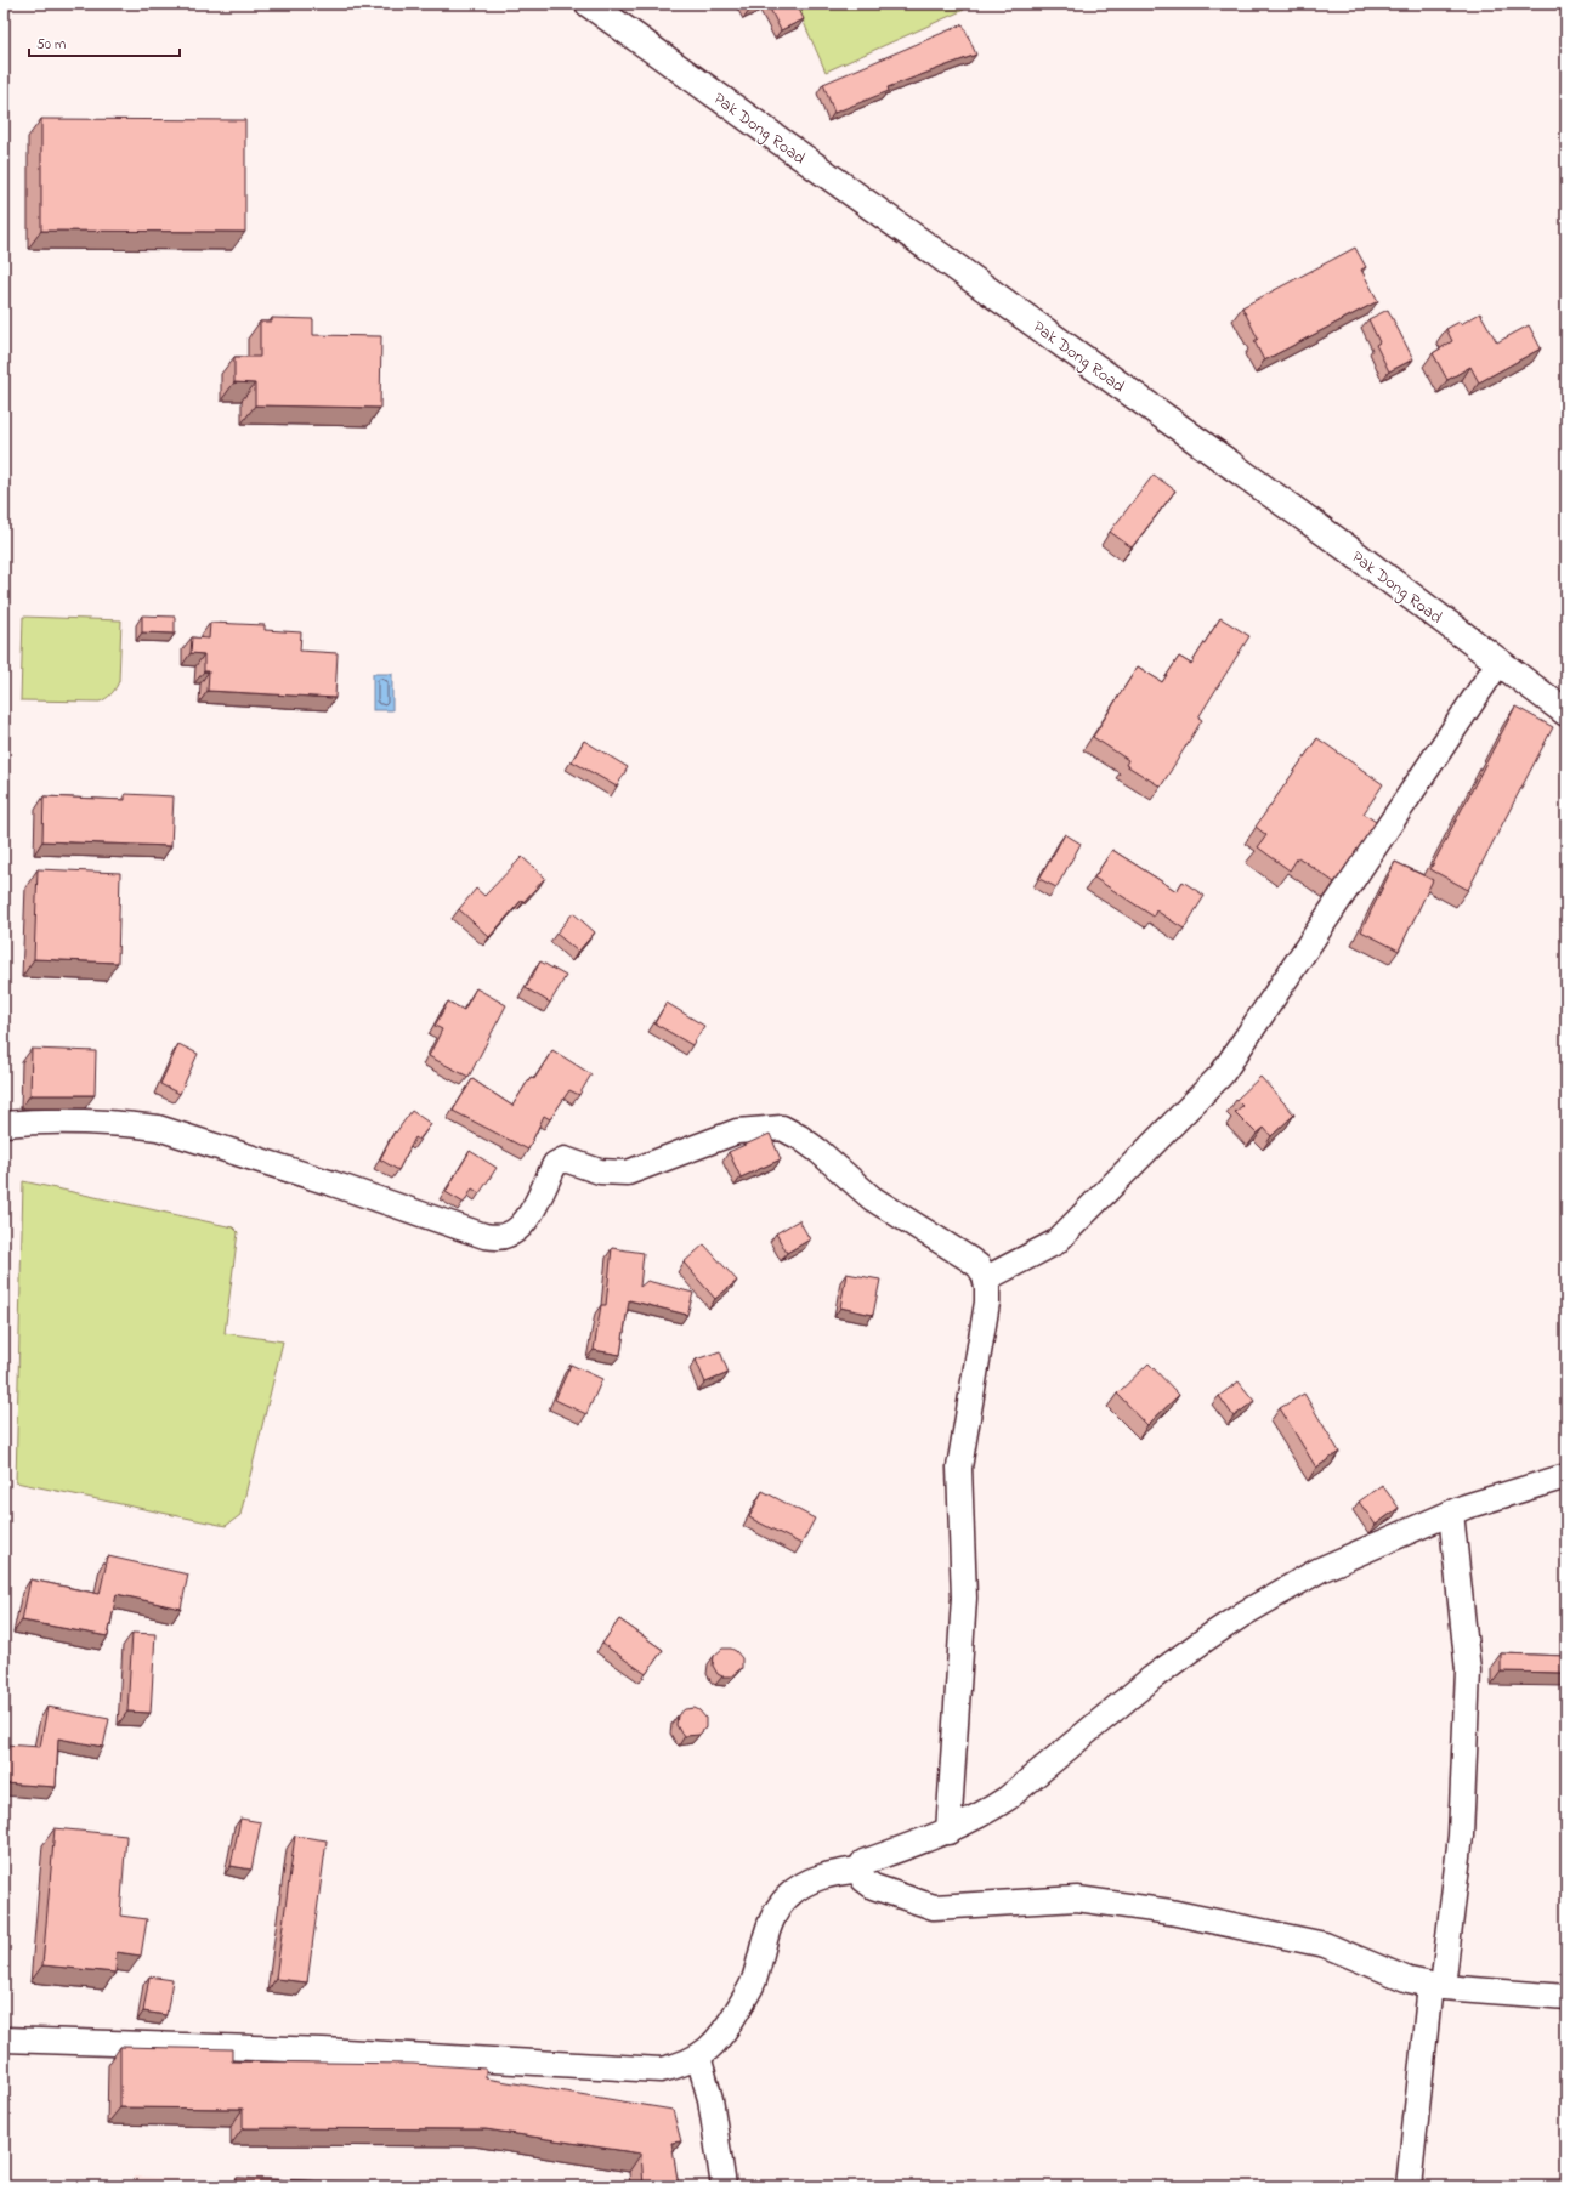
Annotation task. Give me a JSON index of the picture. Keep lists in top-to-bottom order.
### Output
{
  "streets": {
    "street": ["Pak Dong Road"]
  },
  "scale_bar": "50 m"
}
